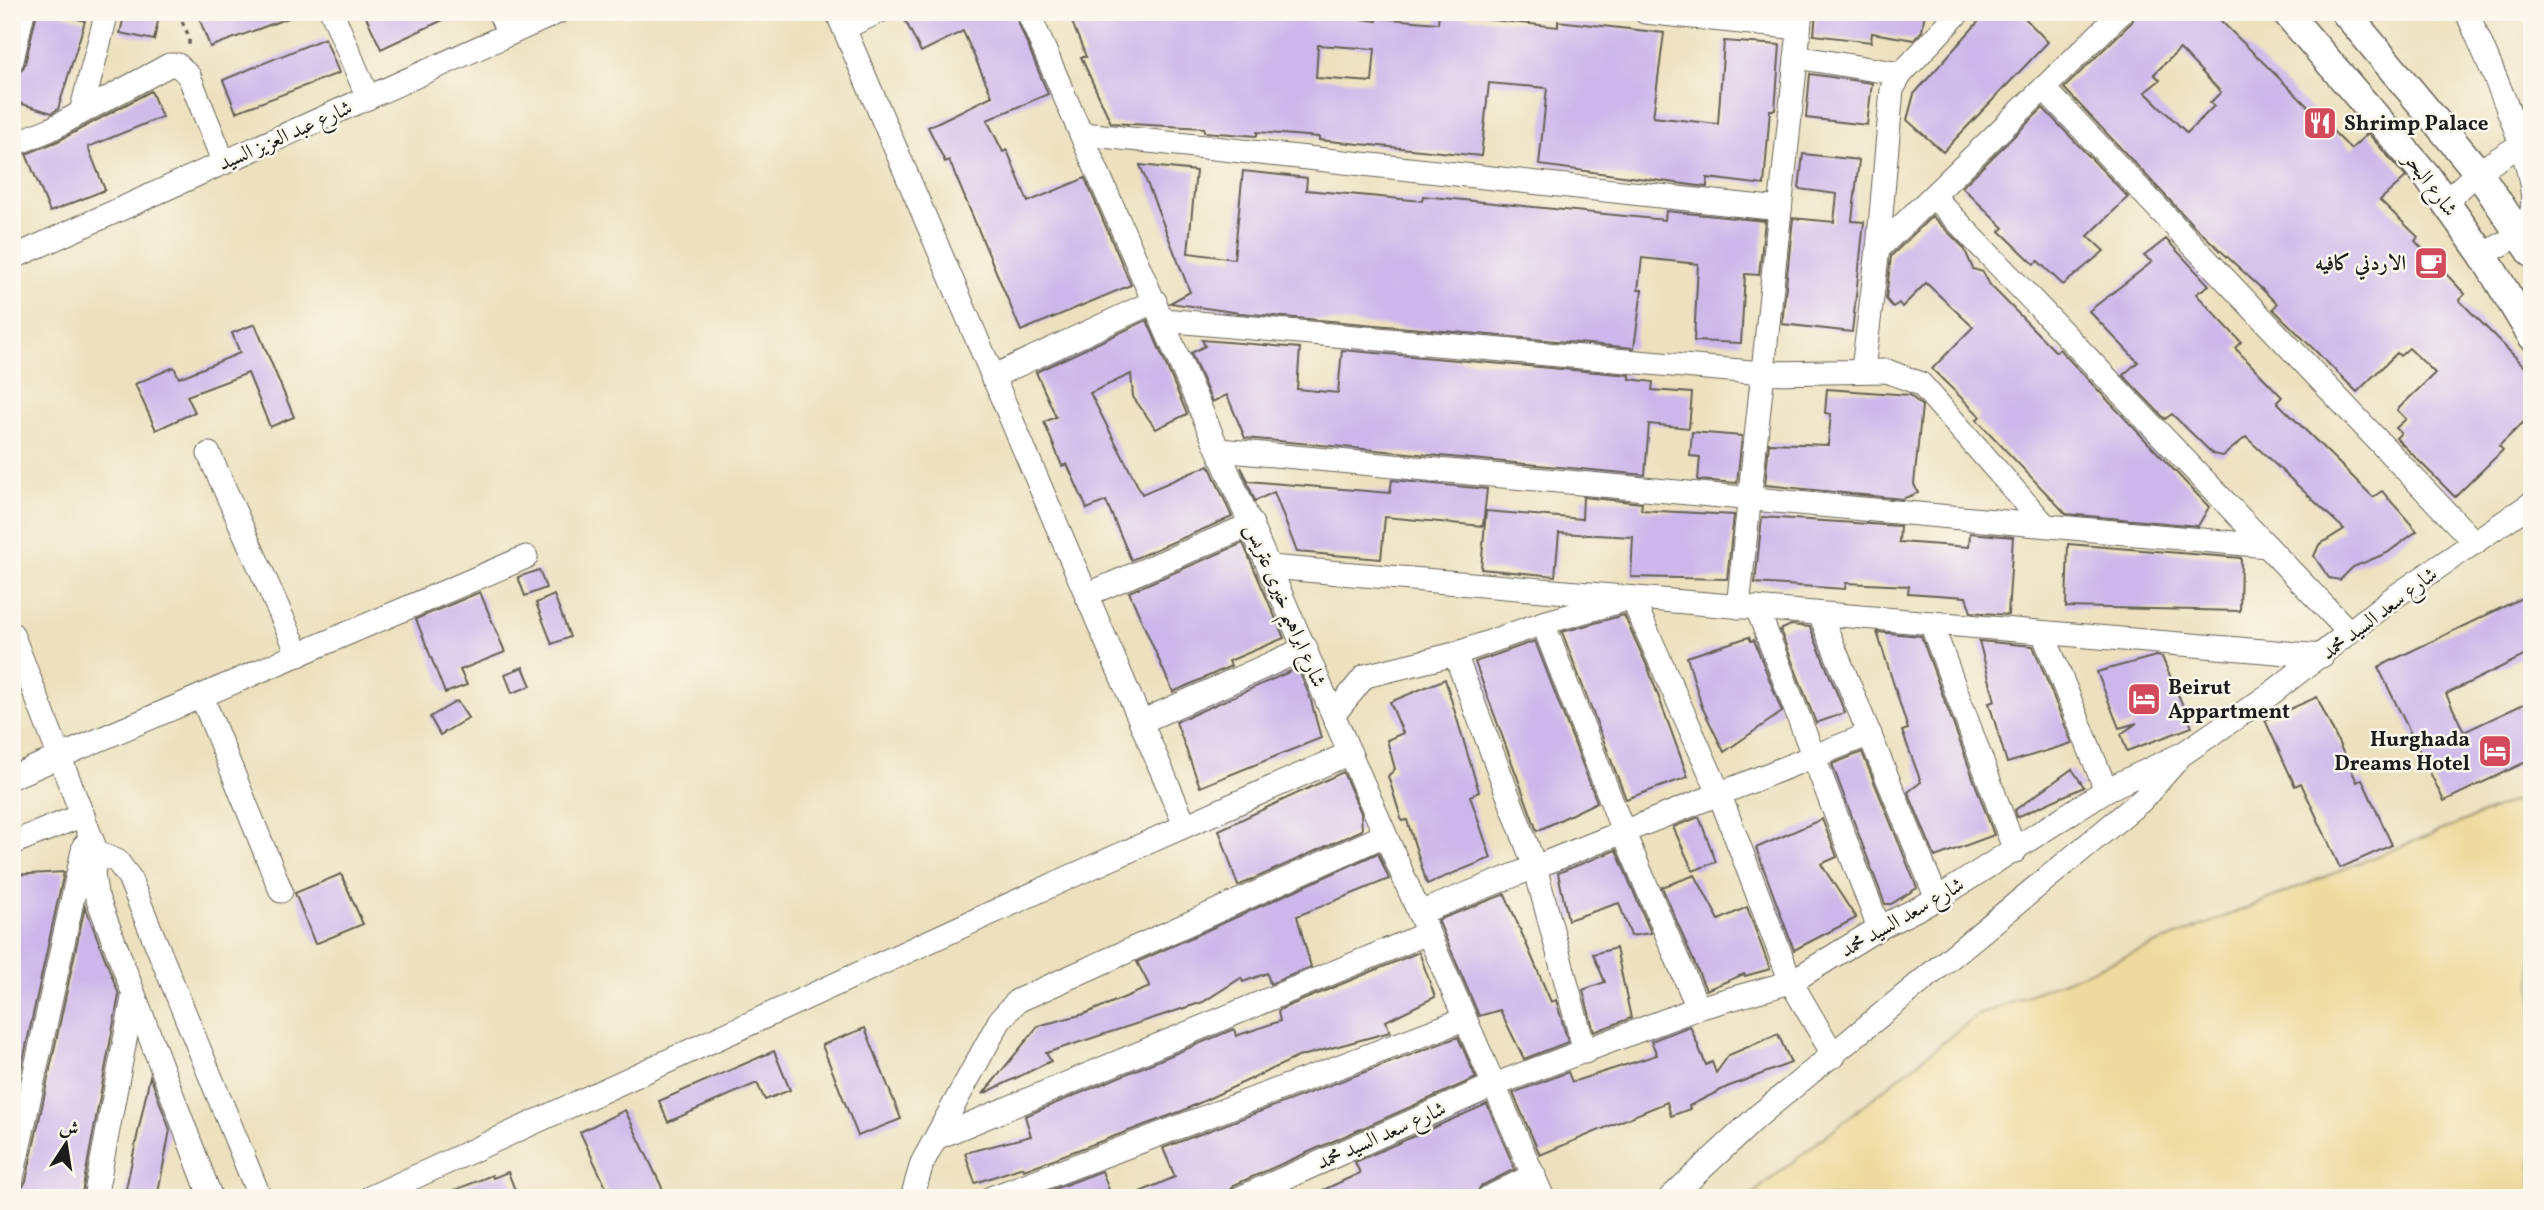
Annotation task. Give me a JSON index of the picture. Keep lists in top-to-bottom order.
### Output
{
  "streets": {
    "main road": ["شارع البحر"],
    "street": ["شارع عبد العزيز السيد", "شارع ابراهيم خيرى عتريس", "شارع سعد السيد محمد"]
  },
  "crossings": [
    ["شارع ابراهيم خيرى عتريس", "شارع سعد السيد محمد"]
  ],
  "places": {
    "restaurant": ["Shrimp Palace"],
    "cafe": ["الاردني كافيه"],
    "hotel": ["Beirut Appartment", "Hurghada Dreams Hotel"]
  },
  "north": "top"
}
